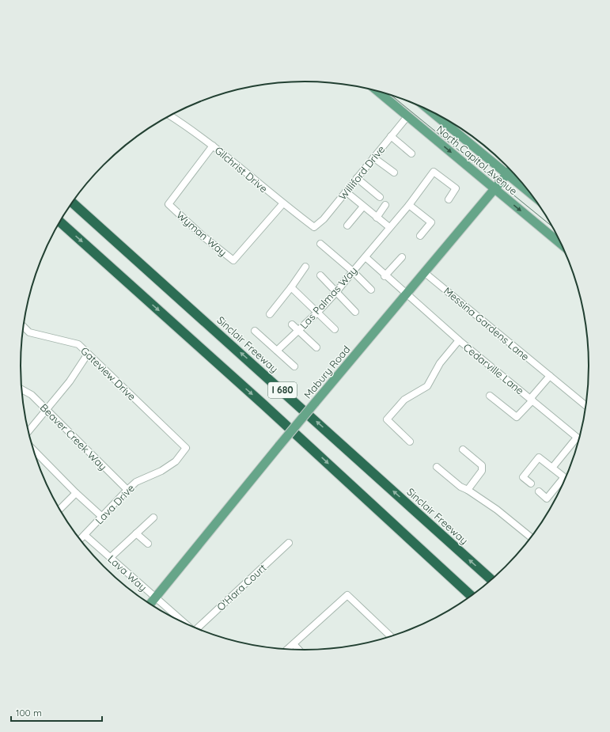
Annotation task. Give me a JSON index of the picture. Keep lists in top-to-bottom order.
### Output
{
  "streets": {
    "highway": ["Sinclair Freeway", "I 680"],
    "main road": ["North Capitol Avenue", "Mabury Road"],
    "street": [
      "Gilchrist Drive",
      "Williford Drive",
      "Wyman Way",
      "Las Palmas Way",
      "Messina Gardens Lane",
      "Cedarville Lane",
      "Gateview Drive",
      "Beaver Creek Way",
      "Lava Drive",
      "Lava Way",
      "O'Hara Court"
    ]
  },
  "crossings": [
    ["North Capitol Avenue", "Williford Drive"],
    ["North Capitol Avenue", "Mabury Road"],
    ["Gilchrist Drive", "Williford Drive"],
    ["Gilchrist Drive", "Wyman Way"],
    ["Las Palmas Way", "Cedarville Lane"],
    ["Las Palmas Way", "Mabury Road"],
    ["Messina Gardens Lane", "Mabury Road"],
    ["Cedarville Lane", "Mabury Road"],
    ["Mabury Road", "Lava Way"],
    ["Gateview Drive", "Lava Drive"],
    ["Beaver Creek Way", "Lava Drive"],
    ["Lava Drive", "Lava Way"]
  ],
  "scale_bar": "100 m"
}
